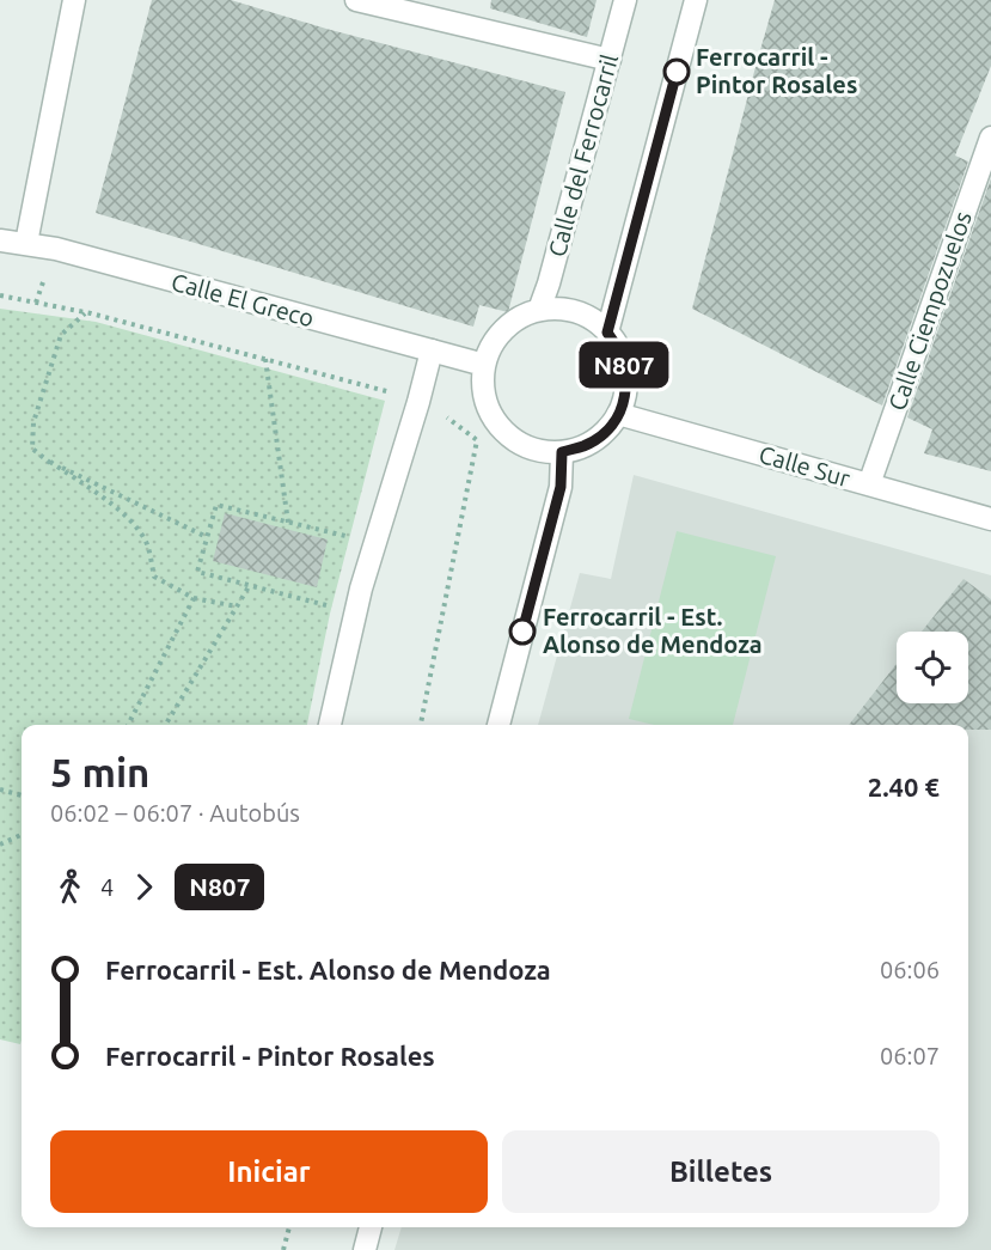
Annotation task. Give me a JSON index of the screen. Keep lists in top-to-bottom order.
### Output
{
  "streets": {
    "street": [
      "Calle del Ferrocarril",
      "Calle El Greco",
      "Calle Ciempozuelos",
      "Calle Sur"
    ]
  },
  "crossings": [
    ["Calle del Ferrocarril", "Calle El Greco"],
    ["Calle del Ferrocarril", "Calle Sur"],
    ["Calle El Greco", "Calle Sur"],
    ["Calle Ciempozuelos", "Calle Sur"]
  ],
  "places": ["Ferrocarril - Pintor Rosales", "Ferrocarril - Est. Alonso de Mendoza"],
  "lines": ["bus line N807"],
  "page": {
    "on_map": "N807",
    "heading": ["5 min", "06:02 – 06:07 · Autobús", "2.40 €"],
    "legs": ["4", "N807"],
    "list": [
      {
        "name": "Ferrocarril - Est. Alonso de Mendoza",
        "value": "06:06"
      },
      {
        "name": "Ferrocarril - Pintor Rosales",
        "value": "06:07"
      }
    ],
    "buttons": ["Iniciar", "Billetes"]
  }
}
